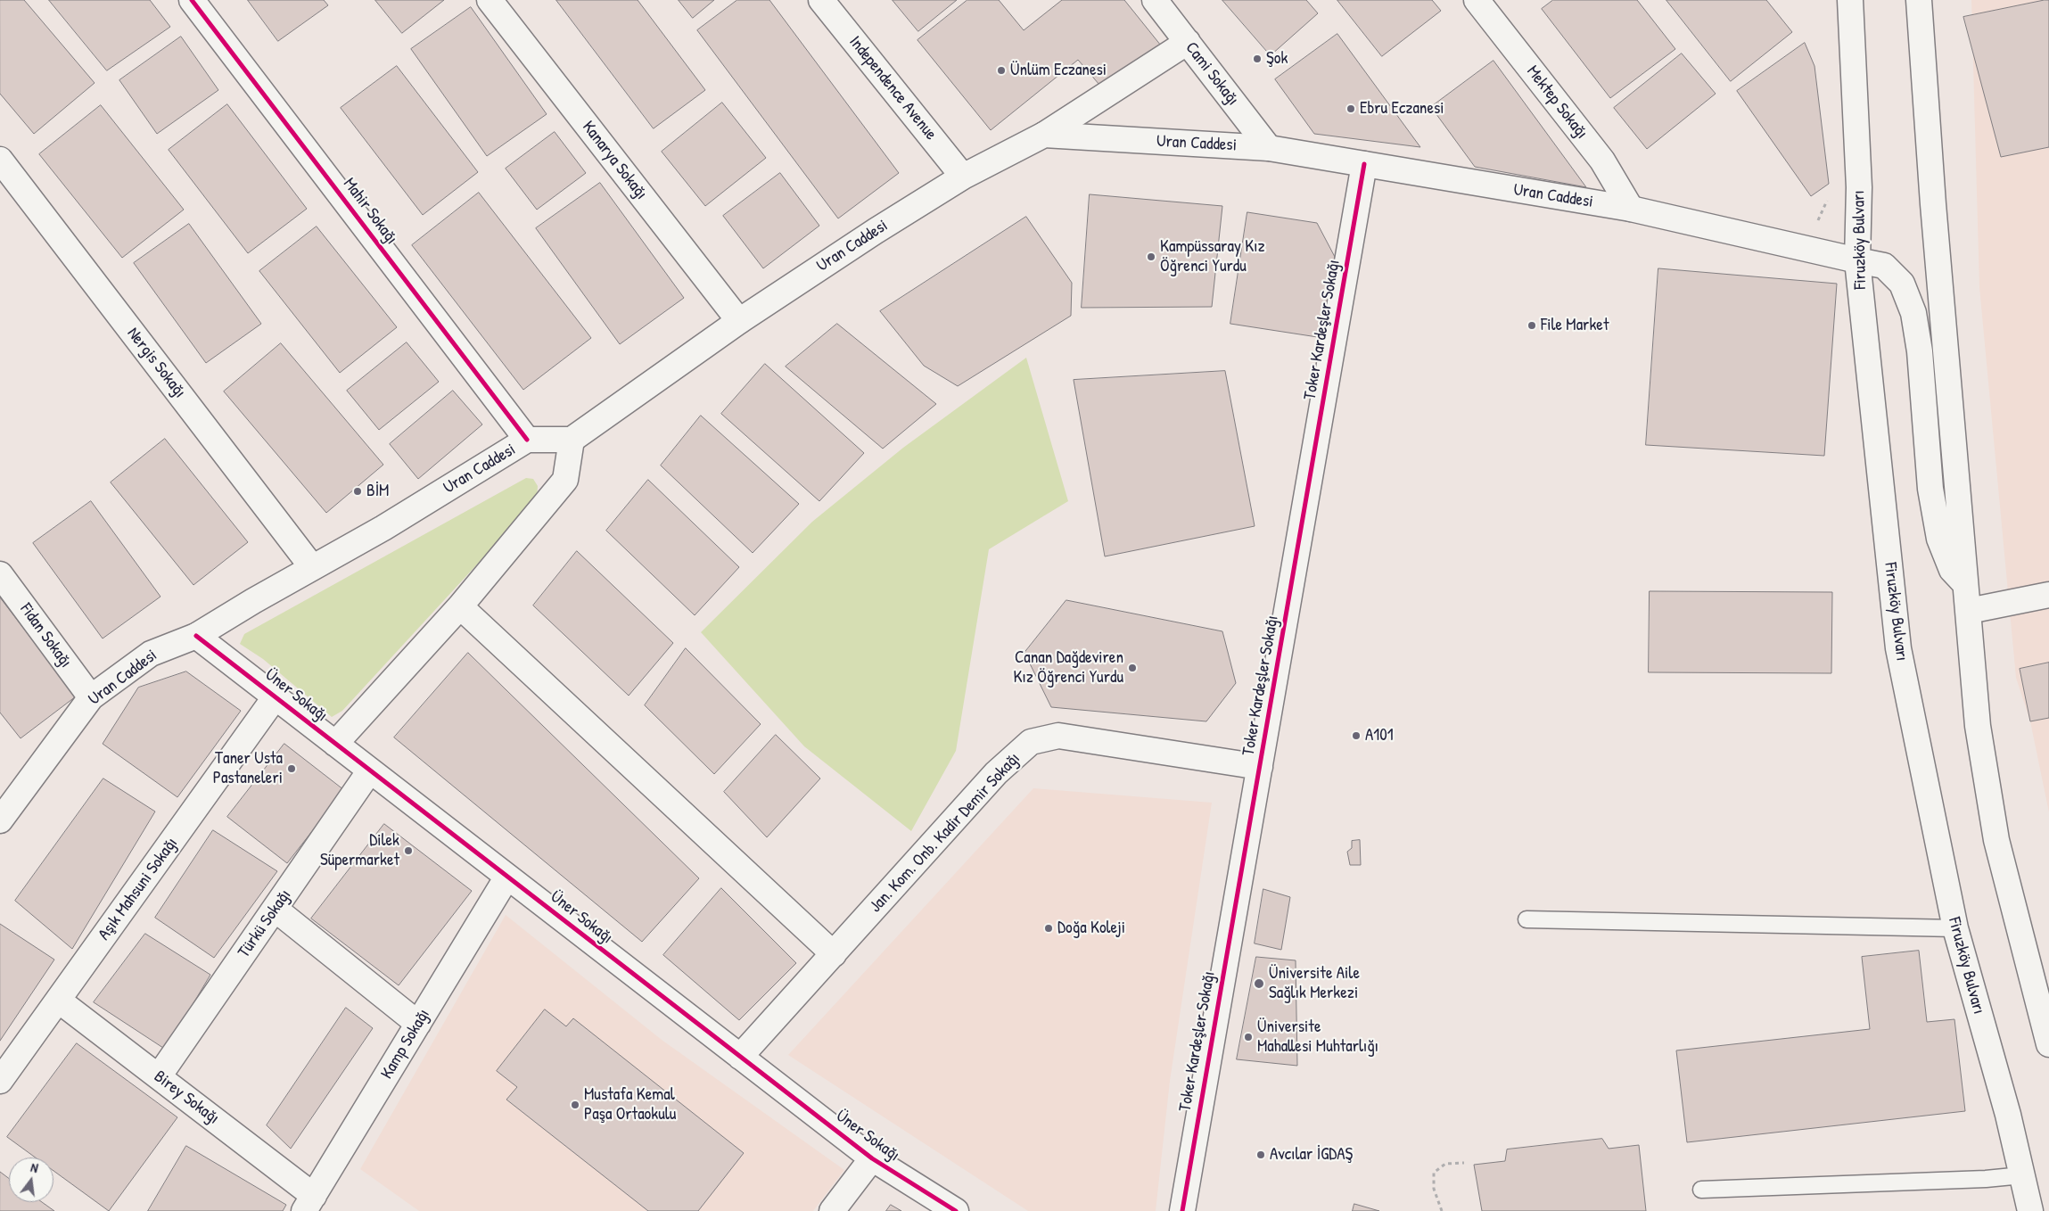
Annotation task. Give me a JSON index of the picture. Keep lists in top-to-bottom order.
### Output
{
  "streets": {
    "street": [
      "Cami Sokağı",
      "Independence Avenue",
      "Mektep Sokağı",
      "Uran Caddesi",
      "Kanarya Sokağı",
      "Mahir Sokağı",
      "Firuzköy Bulvarı",
      "Toker Kardeşler Sokağı",
      "Nergis Sokağı",
      "Fidan Sokağı",
      "Üner Sokağı",
      "Jan. Kom. Onb. Kadir Demir Sokağı",
      "Aşık Mahsuni Sokağı",
      "Türkü Sokağı",
      "Kamp Sokağı",
      "Birey Sokağı"
    ]
  },
  "crossings": [
    ["Cami Sokağı", "Uran Caddesi"],
    ["Independence Avenue", "Uran Caddesi"],
    ["Mektep Sokağı", "Uran Caddesi"],
    ["Uran Caddesi", "Kanarya Sokağı"],
    ["Uran Caddesi", "Mahir Sokağı"],
    ["Uran Caddesi", "Firuzköy Bulvarı"],
    ["Uran Caddesi", "Toker Kardeşler Sokağı"],
    ["Uran Caddesi", "Nergis Sokağı"],
    ["Uran Caddesi", "Fidan Sokağı"],
    ["Uran Caddesi", "Üner Sokağı"],
    ["Toker Kardeşler Sokağı", "Jan. Kom. Onb. Kadir Demir Sokağı"],
    ["Üner Sokağı", "Jan. Kom. Onb. Kadir Demir Sokağı"],
    ["Üner Sokağı", "Aşık Mahsuni Sokağı"],
    ["Üner Sokağı", "Türkü Sokağı"],
    ["Üner Sokağı", "Kamp Sokağı"],
    ["Aşık Mahsuni Sokağı", "Birey Sokağı"],
    ["Türkü Sokağı", "Birey Sokağı"],
    ["Kamp Sokağı", "Birey Sokağı"]
  ],
  "places": [
    "Şok",
    "Ünlüm Eczanesi",
    "Ebru Eczanesi",
    "Kampüssaray Kız Öğrenci Yurdu",
    "File Market",
    "BİM",
    "Canan Dağdeviren Kız Öğrenci Yurdu",
    "A101",
    "Taner Usta Pastaneleri",
    "Dilek Süpermarket",
    "Doğa Koleji",
    "Üniversite Aile Sağlık Merkezi",
    "Üniversite Mahallesi Muhtarlığı",
    "Mustafa Kemal Paşa Ortaokulu",
    "Avcılar İGDAŞ"
  ],
  "north": "top"
}
